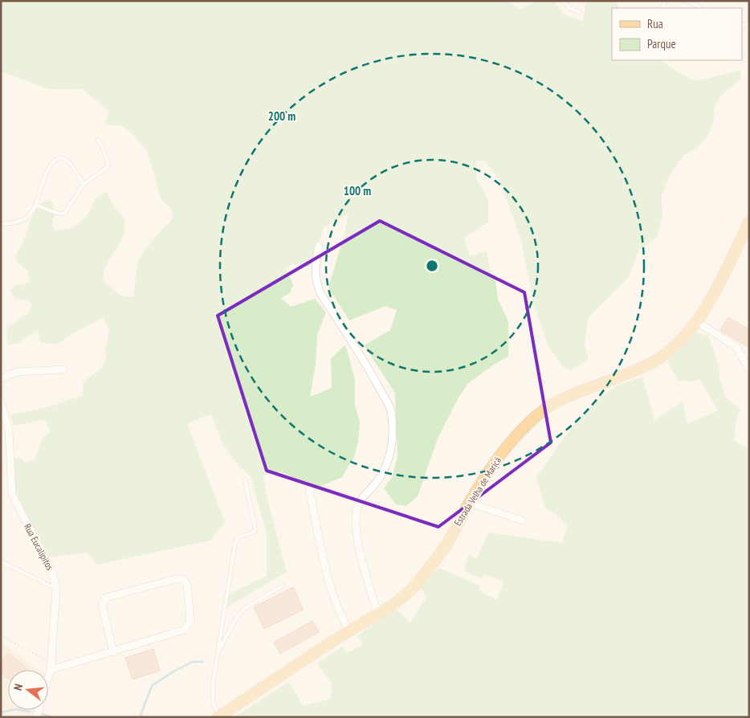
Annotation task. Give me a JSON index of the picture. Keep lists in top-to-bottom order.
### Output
{
  "streets": {
    "main road": ["Estrada Velha de Maricá"],
    "street": ["Rua Eucalipitos"]
  },
  "legend": ["Rua", "Parque"],
  "north": "left",
  "rings": ["200 m", "100 m"]
}
